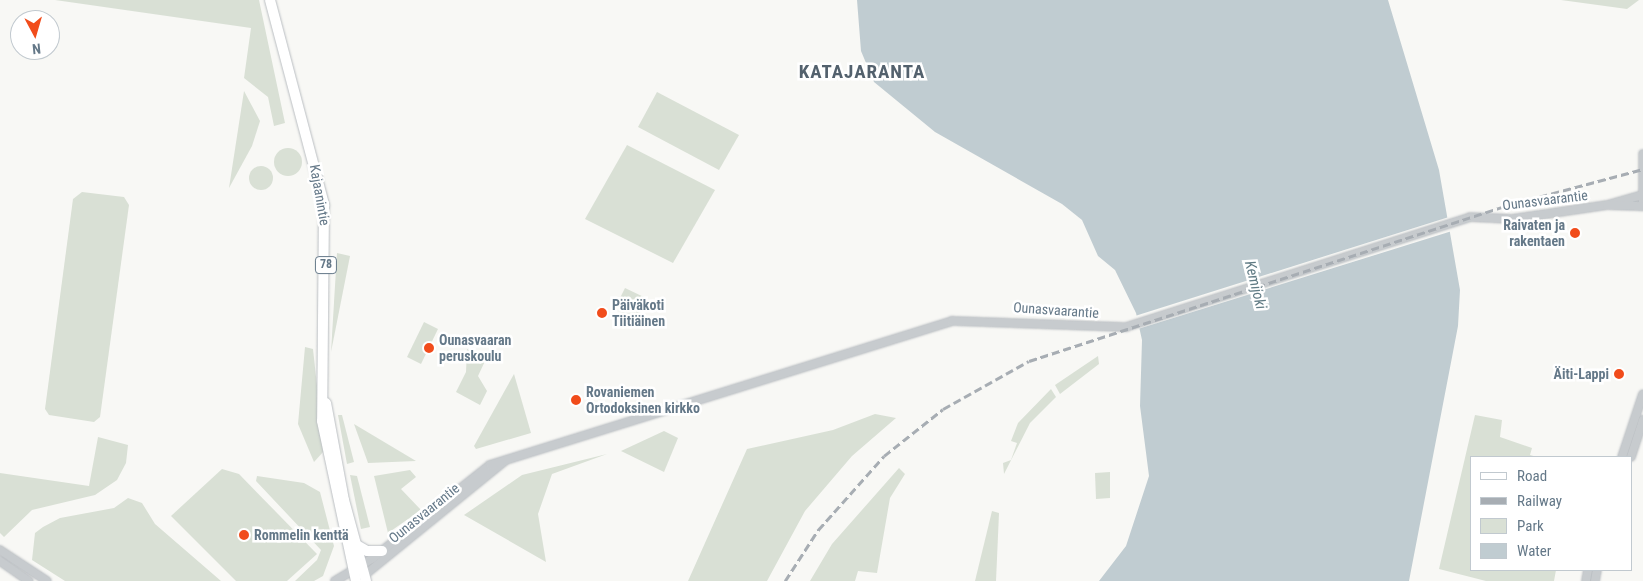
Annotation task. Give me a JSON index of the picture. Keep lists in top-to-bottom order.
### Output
{
  "streets": {
    "main road": ["Kajaanintie", "78"],
    "street": ["Ounasvaarantie"]
  },
  "crossings": [
    ["Kajaanintie", "Ounasvaarantie"]
  ],
  "districts": ["KATAJARANTA"],
  "water": ["Kemijoki"],
  "places": [
    "Raivaten ja rakentaen",
    "Päiväkoti Tiitiäinen",
    "Ounasvaaran peruskoulu",
    "Äiti-Lappi",
    "Rovaniemen Ortodoksinen kirkko",
    "Rommelin kenttä"
  ],
  "legend": [
    "Road",
    "Railway",
    "Park",
    "Water"
  ],
  "north": "bottom"
}
